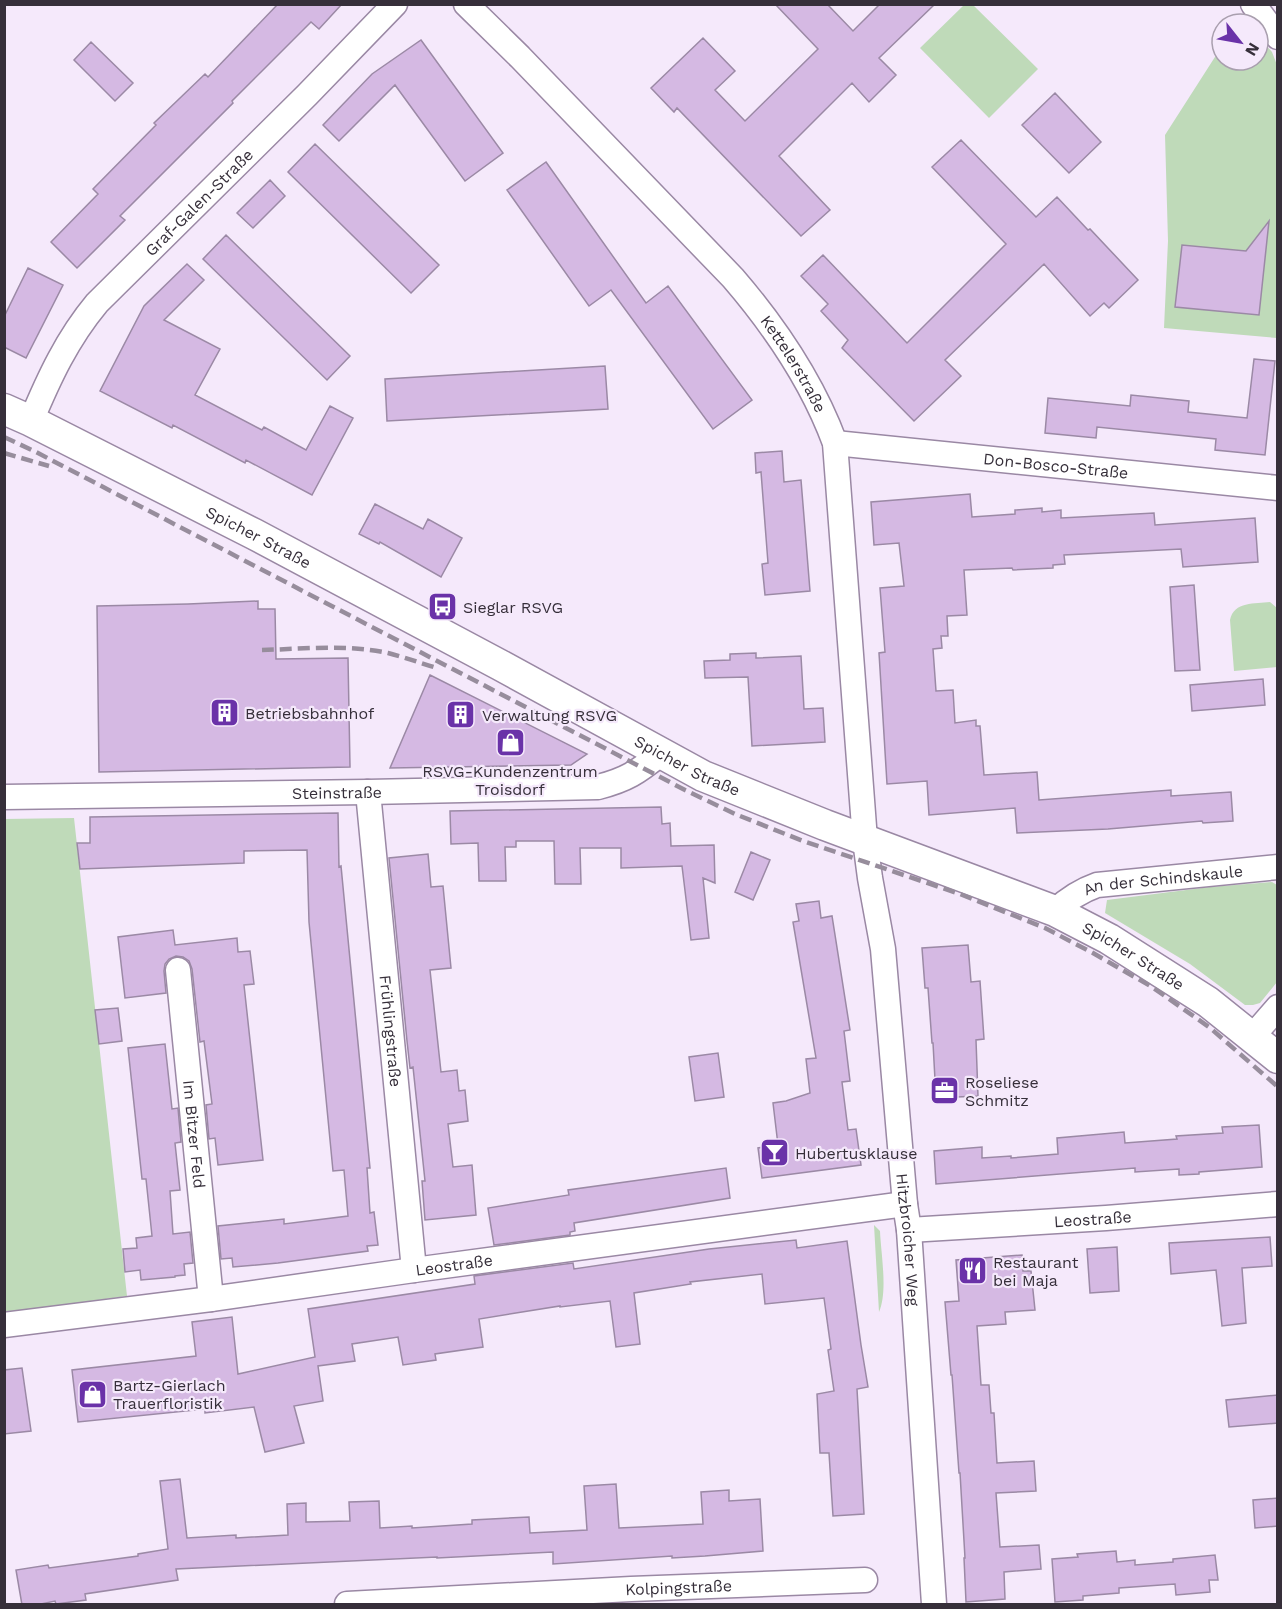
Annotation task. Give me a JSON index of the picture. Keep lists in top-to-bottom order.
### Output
{
  "streets": {
    "street": [
      "Graf-Galen-Straße",
      "Kettelerstraße",
      "Don-Bosco-Straße",
      "Spicher Straße",
      "Steinstraße",
      "An der Schindskaule",
      "Frühlingstraße",
      "Im Bitzer Feld",
      "Leostraße",
      "Hitzbroicher Weg",
      "Kolpingstraße"
    ]
  },
  "crossings": [
    ["Graf-Galen-Straße", "Spicher Straße"],
    ["Kettelerstraße", "Don-Bosco-Straße"],
    ["Kettelerstraße", "Spicher Straße"],
    ["Kettelerstraße", "Hitzbroicher Weg"],
    ["Spicher Straße", "Steinstraße"],
    ["Spicher Straße", "An der Schindskaule"],
    ["Spicher Straße", "Hitzbroicher Weg"],
    ["Steinstraße", "Frühlingstraße"],
    ["Frühlingstraße", "Leostraße"],
    ["Im Bitzer Feld", "Leostraße"],
    ["Leostraße", "Hitzbroicher Weg"]
  ],
  "places": {
    "bus stop": ["Sieglar RSVG"],
    "building": ["Betriebsbahnhof", "Verwaltung RSVG"],
    "shop": ["RSVG-Kundenzentrum Troisdorf", "Bartz-Gierlach Trauerfloristik"],
    "office": ["Roseliese Schmitz"],
    "bar": ["Hubertusklause"],
    "restaurant": ["Restaurant bei Maja"]
  },
  "north": "bottom right"
}
